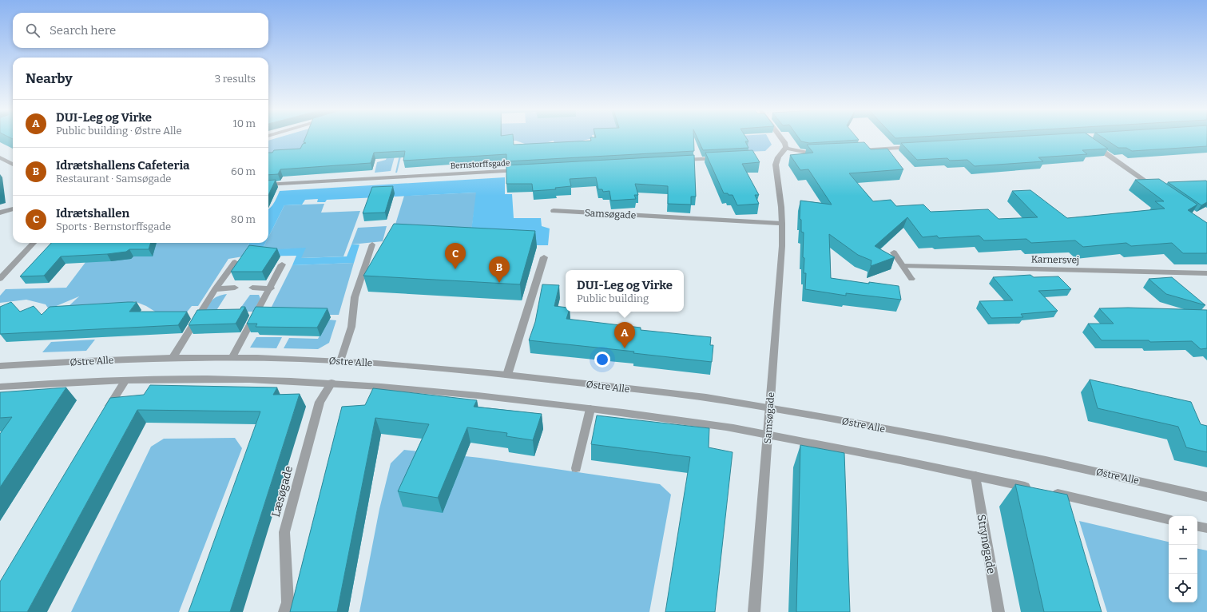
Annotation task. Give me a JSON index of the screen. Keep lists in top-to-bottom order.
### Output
{
  "streets": {
    "street": [
      "Bernstorffsgade",
      "Samsøgade",
      "Karnersvej",
      "Østre Alle",
      "Læsøgade",
      "Strynøgade"
    ]
  },
  "crossings": [
    ["Samsøgade", "Østre Alle"],
    ["Østre Alle", "Læsøgade"],
    ["Østre Alle", "Strynøgade"]
  ],
  "page": {
    "search": "Search here",
    "heading": ["Nearby", "3 results"],
    "list": [
      {
        "mark": "A",
        "name": "DUI-Leg og Virke",
        "note": "Public building · Østre Alle",
        "value": "10 m"
      },
      {
        "mark": "B",
        "name": "Idrætshallens Cafeteria",
        "note": "Restaurant · Samsøgade",
        "value": "60 m"
      },
      {
        "mark": "C",
        "name": "Idrætshallen",
        "note": "Sports · Bernstorffsgade",
        "value": "80 m"
      }
    ],
    "pins": ["C", "B", "A"],
    "popup": ["DUI-Leg og Virke", "Public building"],
    "map_buttons": ["+", "−"]
  }
}
